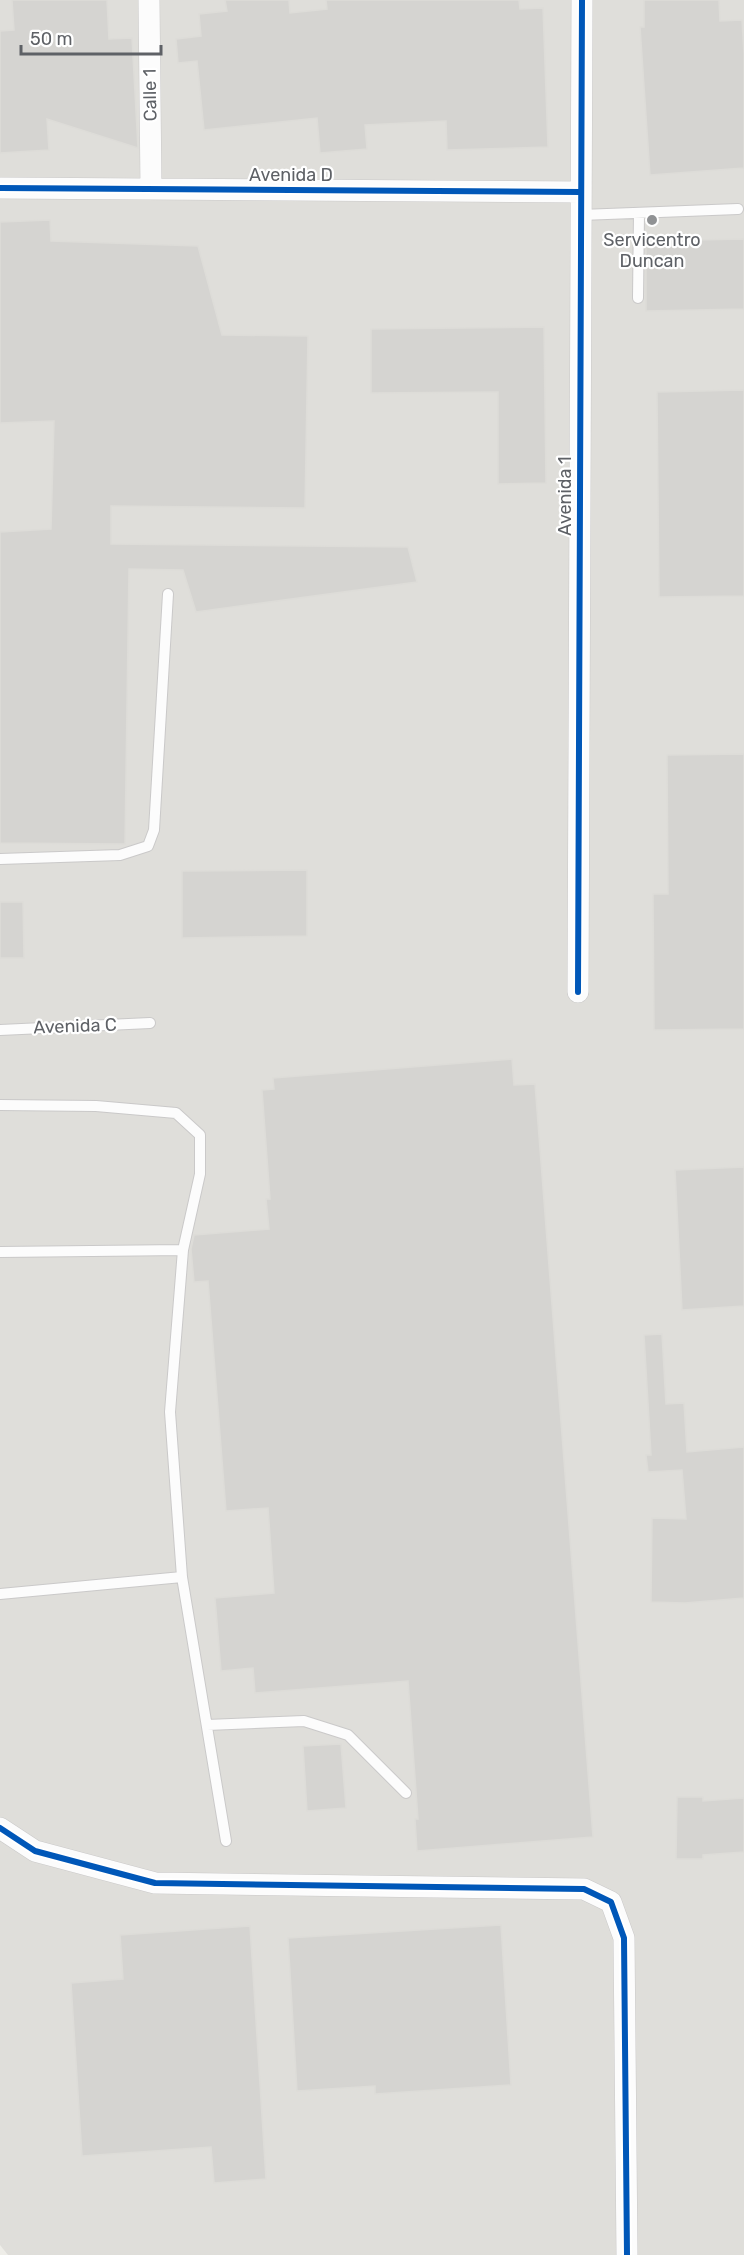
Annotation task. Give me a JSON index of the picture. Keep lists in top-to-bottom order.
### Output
{
  "streets": {
    "street": ["Calle 1", "Avenida D", "Avenida 1"],
    "lane": ["Avenida C"]
  },
  "crossings": [
    ["Calle 1", "Avenida D"],
    ["Avenida D", "Avenida 1"]
  ],
  "places": ["Servicentro Duncan"],
  "scale_bar": "50 m"
}
